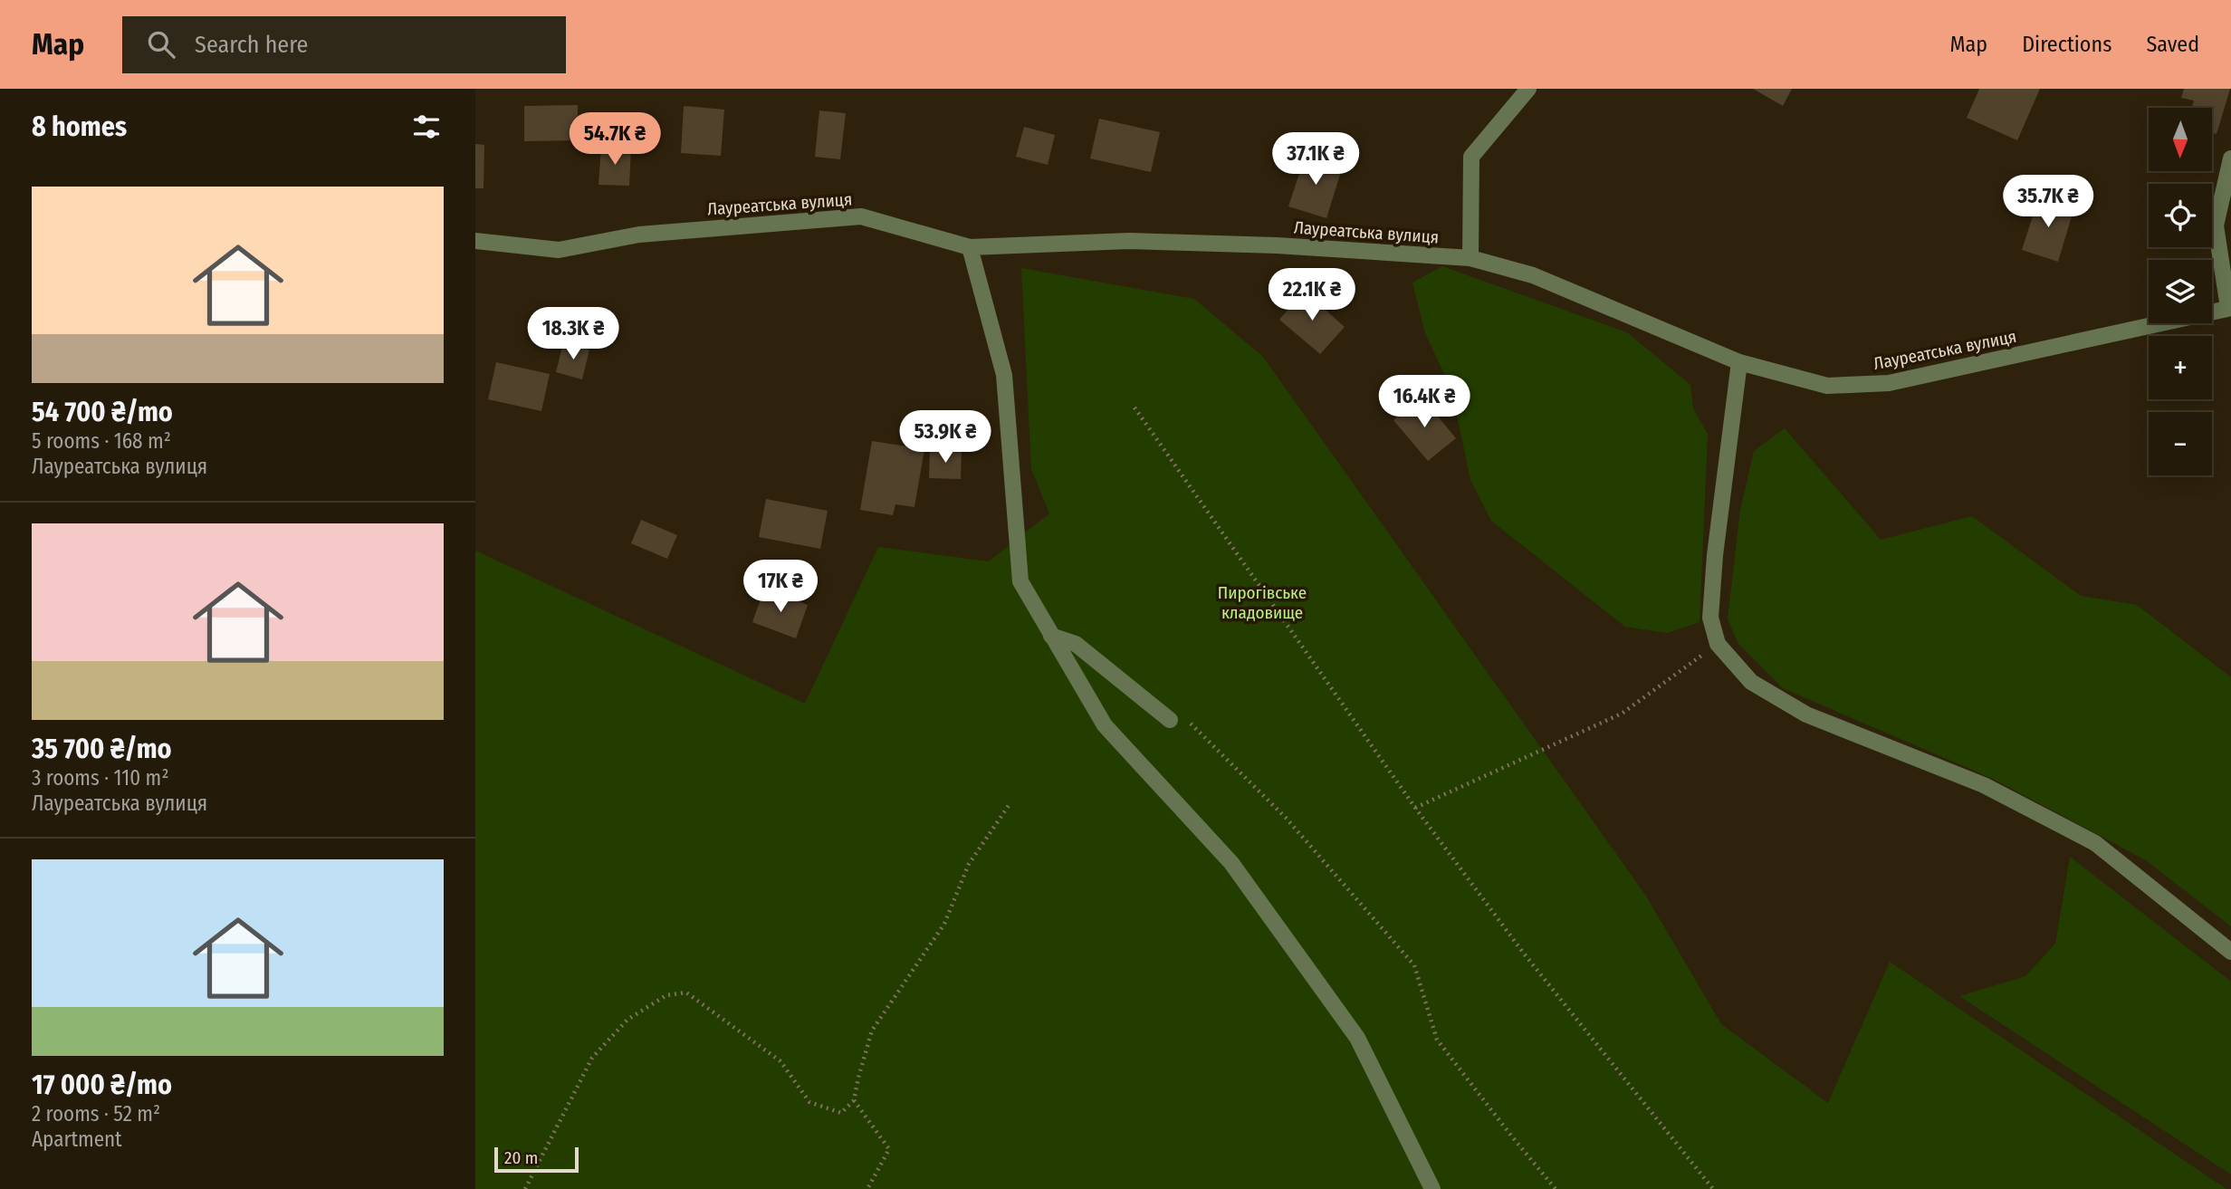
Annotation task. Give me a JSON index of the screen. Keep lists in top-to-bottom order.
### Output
{
  "streets": {
    "street": ["Лауреатська вулиця"]
  },
  "parks": ["Пирогівське кладовище"],
  "scale_bar": "20 m",
  "north": "bottom",
  "page": {
    "header": "Map",
    "search": "Search here",
    "nav": ["Map", "Directions", "Saved"],
    "heading": "8 homes",
    "map_buttons": ["+", "−"],
    "price": [
      "54.7K ₴",
      "37.1K ₴",
      "35.7K ₴",
      "22.1K ₴",
      "18.3K ₴",
      "16.4K ₴",
      "53.9K ₴",
      "17K ₴"
    ],
    "list": [
      {
        "name": "54 700 ₴/mo",
        "note": "5 rooms · 168 m² · Лауреатська вулиця"
      },
      {
        "name": "35 700 ₴/mo",
        "note": "3 rooms · 110 m² · Лауреатська вулиця"
      },
      {
        "name": "17 000 ₴/mo",
        "note": "2 rooms · 52 m² · Apartment"
      }
    ],
    "scale": "20 m"
  }
}
